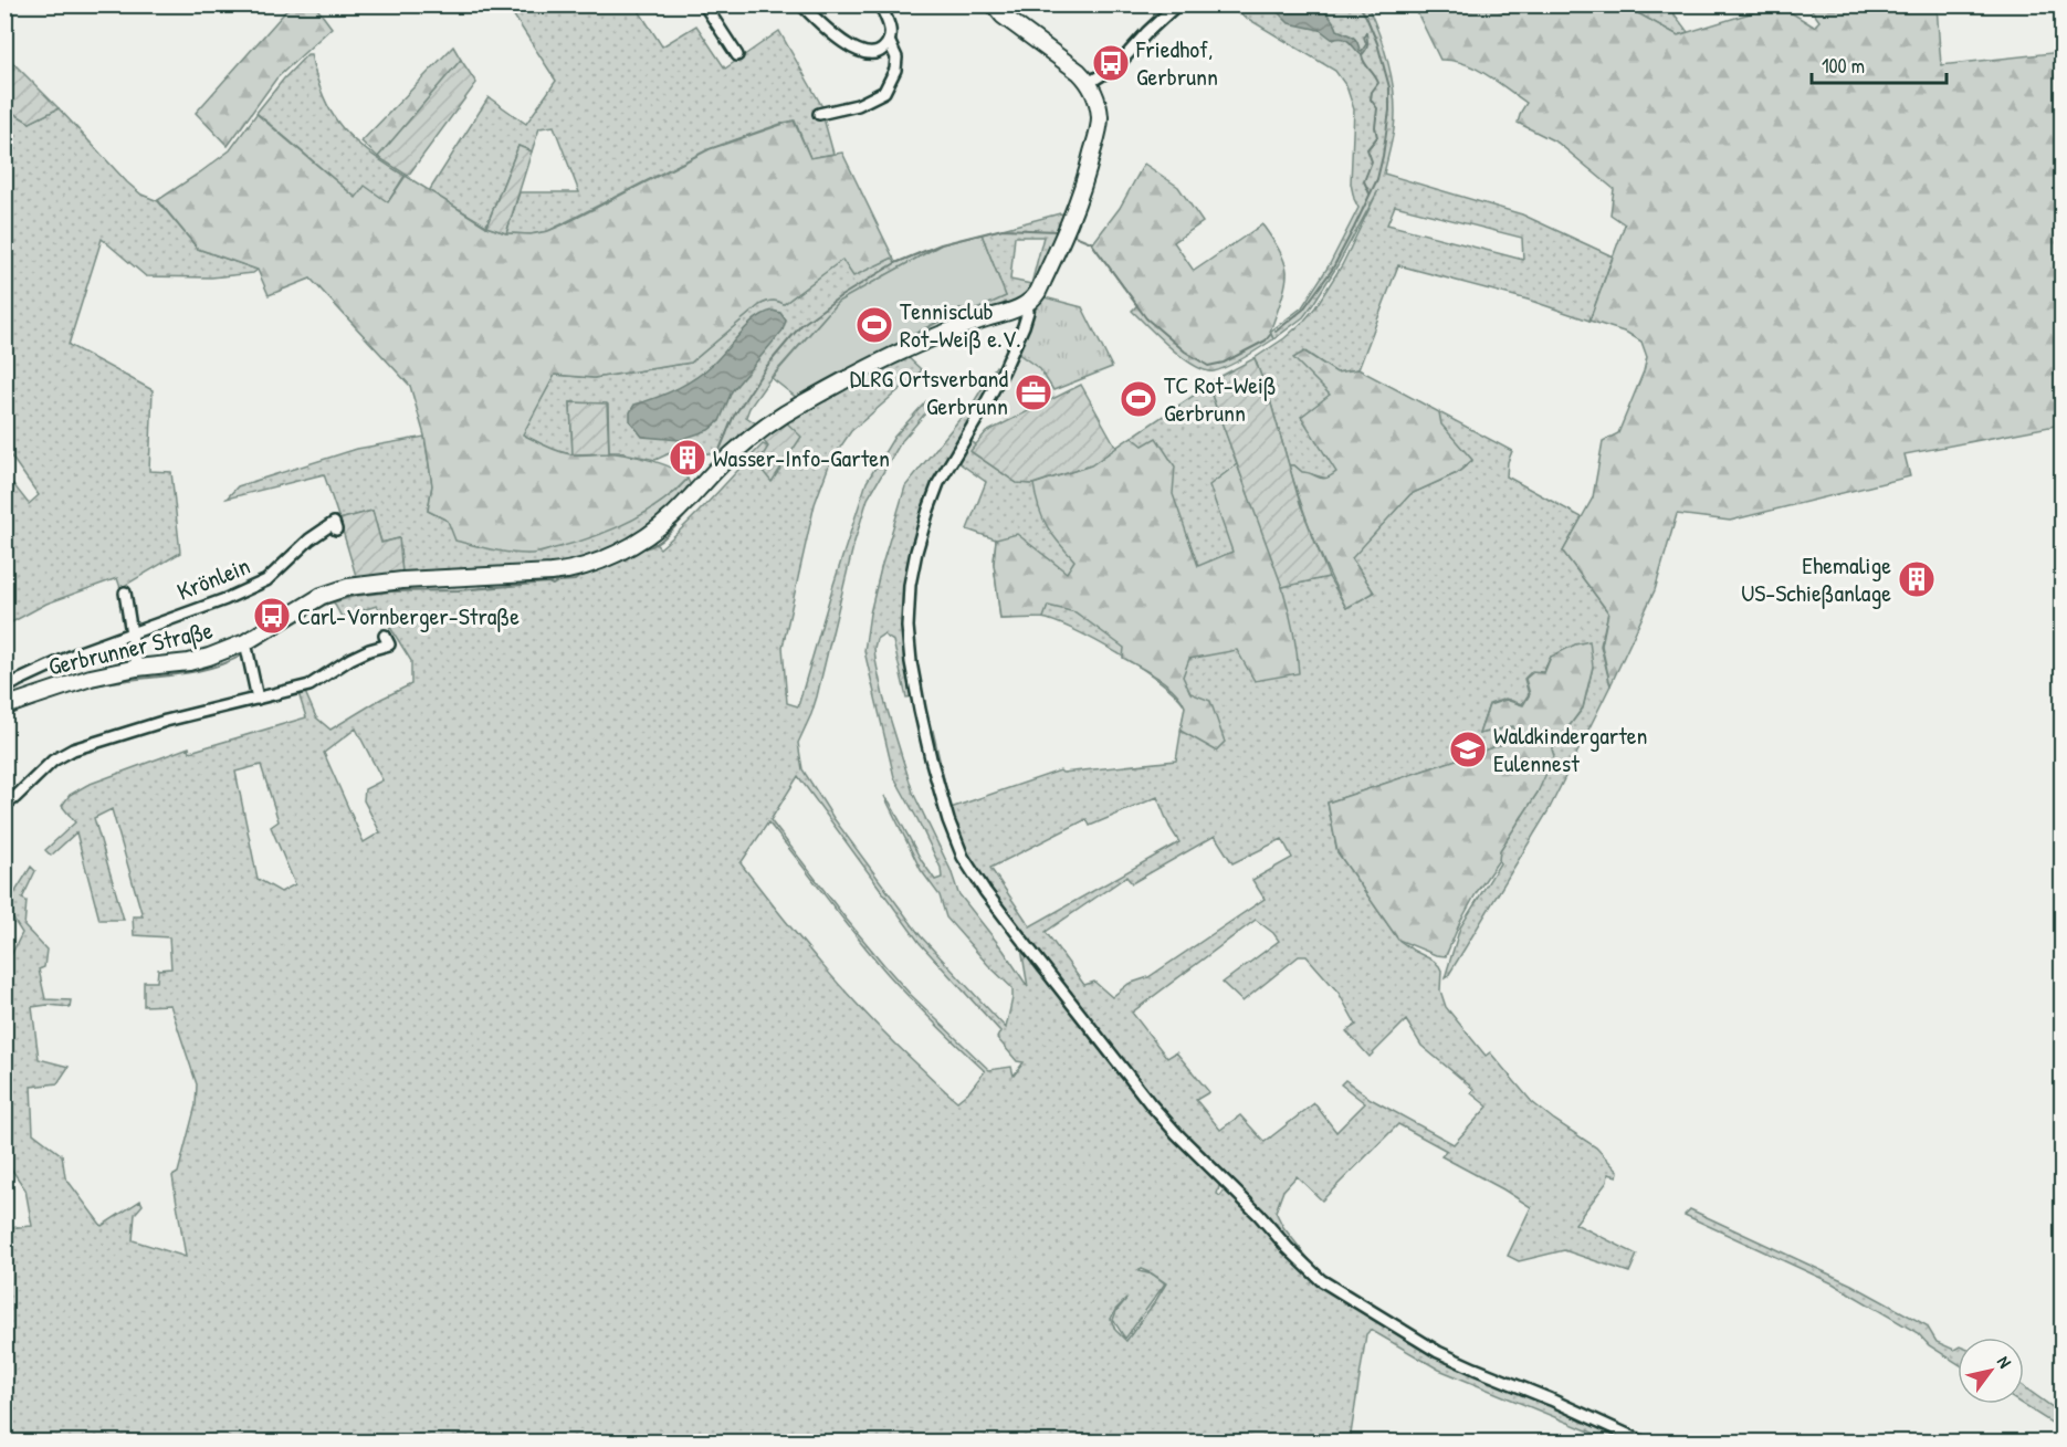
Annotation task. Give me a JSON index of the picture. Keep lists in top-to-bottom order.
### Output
{
  "streets": {
    "street": ["Krönlein", "Gerbrunner Straße"]
  },
  "places": {
    "bus stop": ["Friedhof, Gerbrunn", "Carl-Vornberger-Straße"],
    "sports": ["Tennisclub Rot-Weiß e.V.", "TC Rot-Weiß Gerbrunn"],
    "office": ["DLRG Ortsverband Gerbrunn"],
    "building": ["Wasser-Info-Garten", "Ehemalige US-Schießanlage"],
    "school or university": ["Waldkindergarten Eulennest"]
  },
  "scale_bar": "100 m",
  "north": "top right"
}
